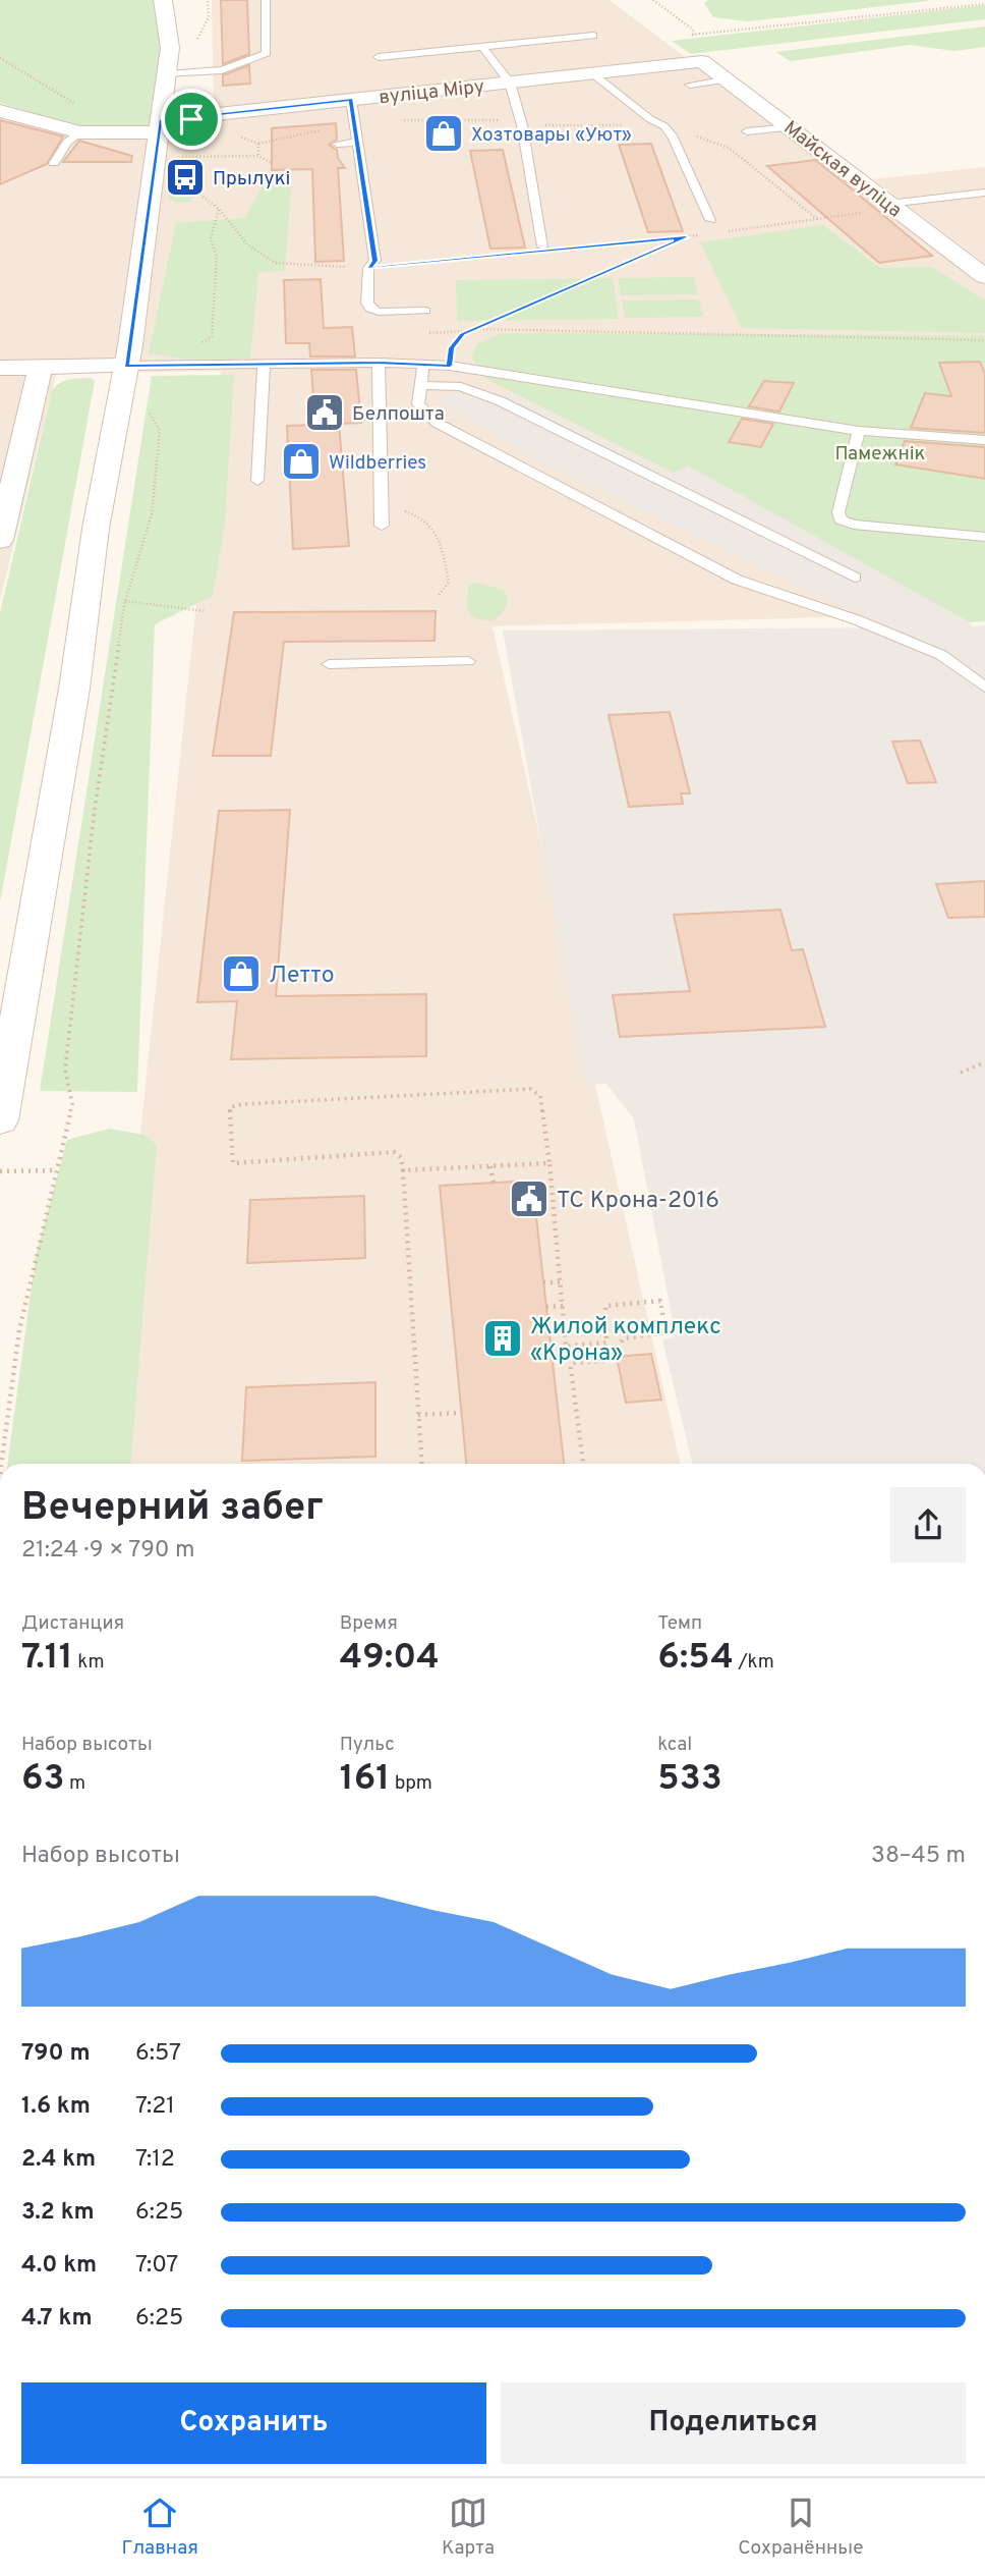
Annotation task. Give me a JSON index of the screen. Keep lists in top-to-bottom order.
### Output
{
  "streets": {
    "street": ["вуліца Міру", "Майская вуліца"]
  },
  "crossings": [
    ["вуліца Міру", "Майская вуліца"]
  ],
  "parks": ["Памежнік"],
  "places": {
    "shop": ["Хозтовары «Уют»", "Wildberries", "Летто"],
    "bus stop": ["Прылукі"],
    "public building": ["Белпошта", "ТС Крона-2016"],
    "building": ["Жилой комплекс «Крона»"]
  },
  "page": {
    "heading": ["Вечерний забег", "21:24 · 9 × 790 m"],
    "stats": [
      ["Дистанция", "7.11 km"],
      ["Время", "49:04"],
      ["Темп", "6:54 /km"],
      ["Набор высоты", "63 m"],
      ["Пульс", "161 bpm"],
      ["kcal", "533"]
    ],
    "chart": ["Набор высоты", "38–45 m"],
    "list": [
      {
        "name": "790 m",
        "note": "6:57"
      },
      {
        "name": "1.6 km",
        "note": "7:21"
      },
      {
        "name": "2.4 km",
        "note": "7:12"
      },
      {
        "name": "3.2 km",
        "note": "6:25"
      },
      {
        "name": "4.0 km",
        "note": "7:07"
      },
      {
        "name": "4.7 km",
        "note": "6:25"
      }
    ],
    "buttons": ["Сохранить", "Поделиться"],
    "tabs": ["Главная", "Карта", "Сохранённые"]
  }
}
